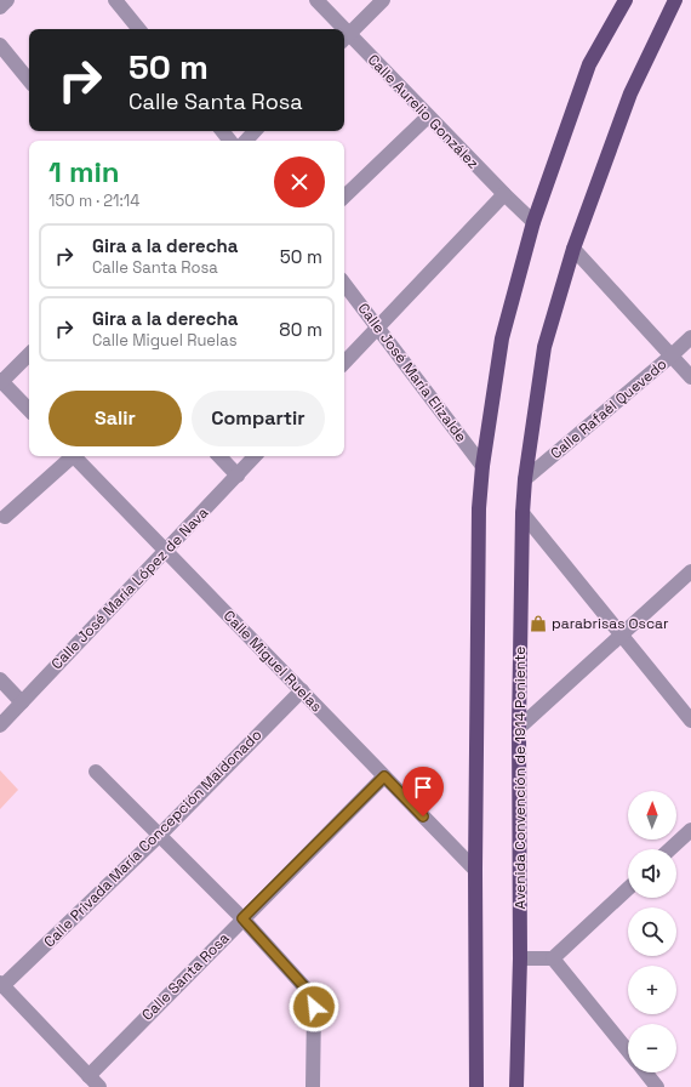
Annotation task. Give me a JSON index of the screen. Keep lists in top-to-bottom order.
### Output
{
  "streets": {
    "main road": ["Avenida Convención de 1914 Poniente"],
    "street": [
      "Calle Aurelio González",
      "Calle José María Elizalde",
      "Calle Rafaél Quevedo",
      "Calle José María López de Nava",
      "Calle Miguel Ruelas",
      "Calle Privada María Concepción Maldonado",
      "Calle Santa Rosa"
    ]
  },
  "crossings": [
    ["Calle Rafaél Quevedo", "Avenida Convención de 1914 Poniente"],
    ["Calle José María López de Nava", "Calle Miguel Ruelas"],
    ["Calle Miguel Ruelas", "Calle Privada María Concepción Maldonado"],
    ["Calle Miguel Ruelas", "Calle Santa Rosa"]
  ],
  "places": {
    "shop": ["parabrisas Oscar"]
  },
  "north": "top",
  "page": {
    "turn": ["50 m", "Calle Santa Rosa"],
    "heading": ["1 min", "150 m · 21:14"],
    "list": [
      {
        "name": "Gira a la derecha",
        "note": "Calle Santa Rosa",
        "value": "50 m"
      },
      {
        "name": "Gira a la derecha",
        "note": "Calle Miguel Ruelas",
        "value": "80 m"
      }
    ],
    "buttons": ["Salir", "Compartir"],
    "map_buttons": ["+", "−"]
  }
}
